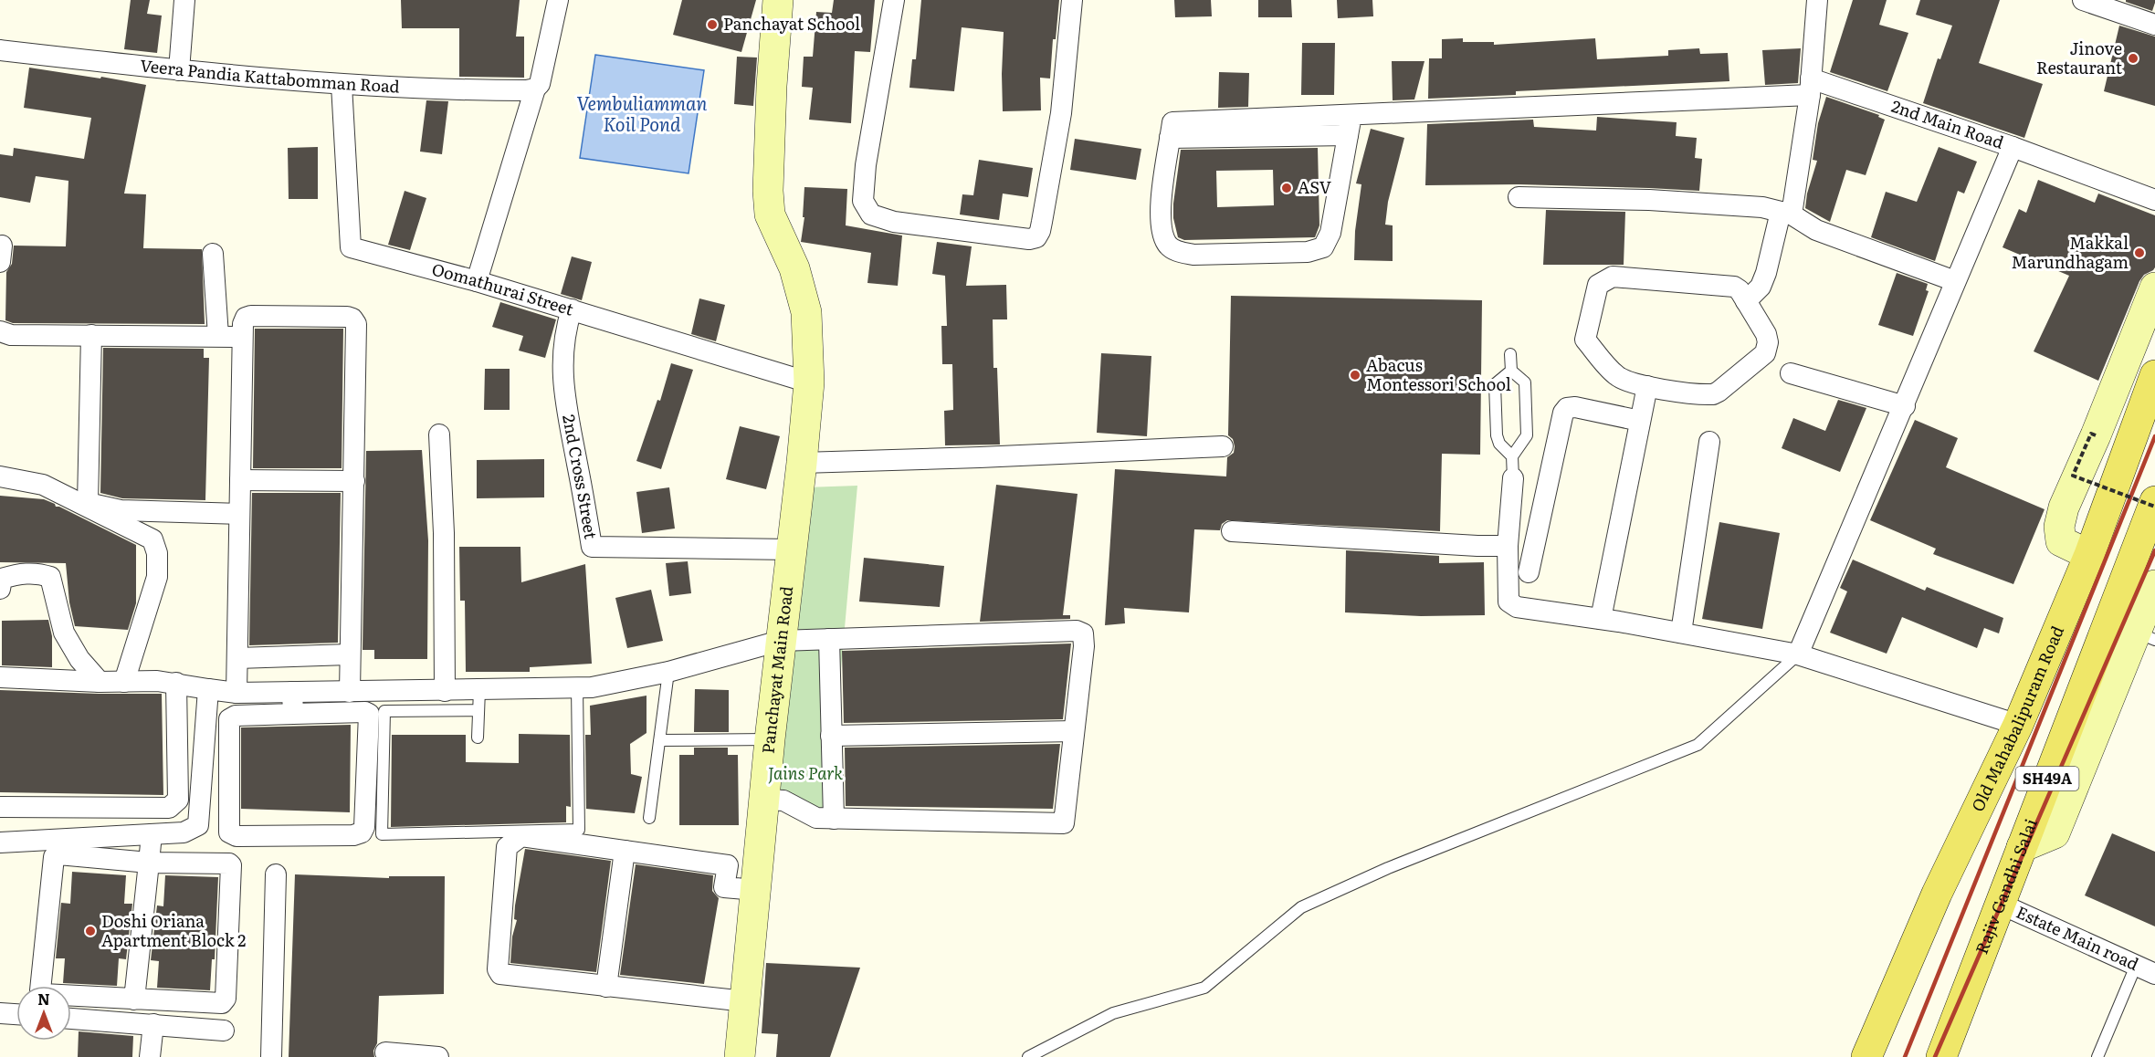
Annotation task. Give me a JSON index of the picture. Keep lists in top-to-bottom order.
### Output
{
  "streets": {
    "main road": ["Old Mahabalipuram Road", "SH49A", "Rajiv Gandhi Salai"],
    "street": [
      "Veera Pandia Kattabomman Road",
      "2nd Main Road",
      "Oomathurai Street",
      "2nd Cross Street",
      "Panchayat Main Road",
      "Estate Main road"
    ]
  },
  "crossings": [
    ["Veera Pandia Kattabomman Road", "Oomathurai Street"],
    ["Oomathurai Street", "2nd Cross Street"],
    ["Oomathurai Street", "Panchayat Main Road"],
    ["2nd Cross Street", "Panchayat Main Road"],
    ["Rajiv Gandhi Salai", "Estate Main road"]
  ],
  "water": ["Vembuliamman Koil Pond"],
  "parks": ["Jains Park"],
  "places": [
    "Panchayat School",
    "Jinove Restaurant",
    "ASV",
    "Makkal Marundhagam",
    "Abacus Montessori School",
    "Doshi Oriana Apartment Block 2"
  ],
  "north": "top"
}
